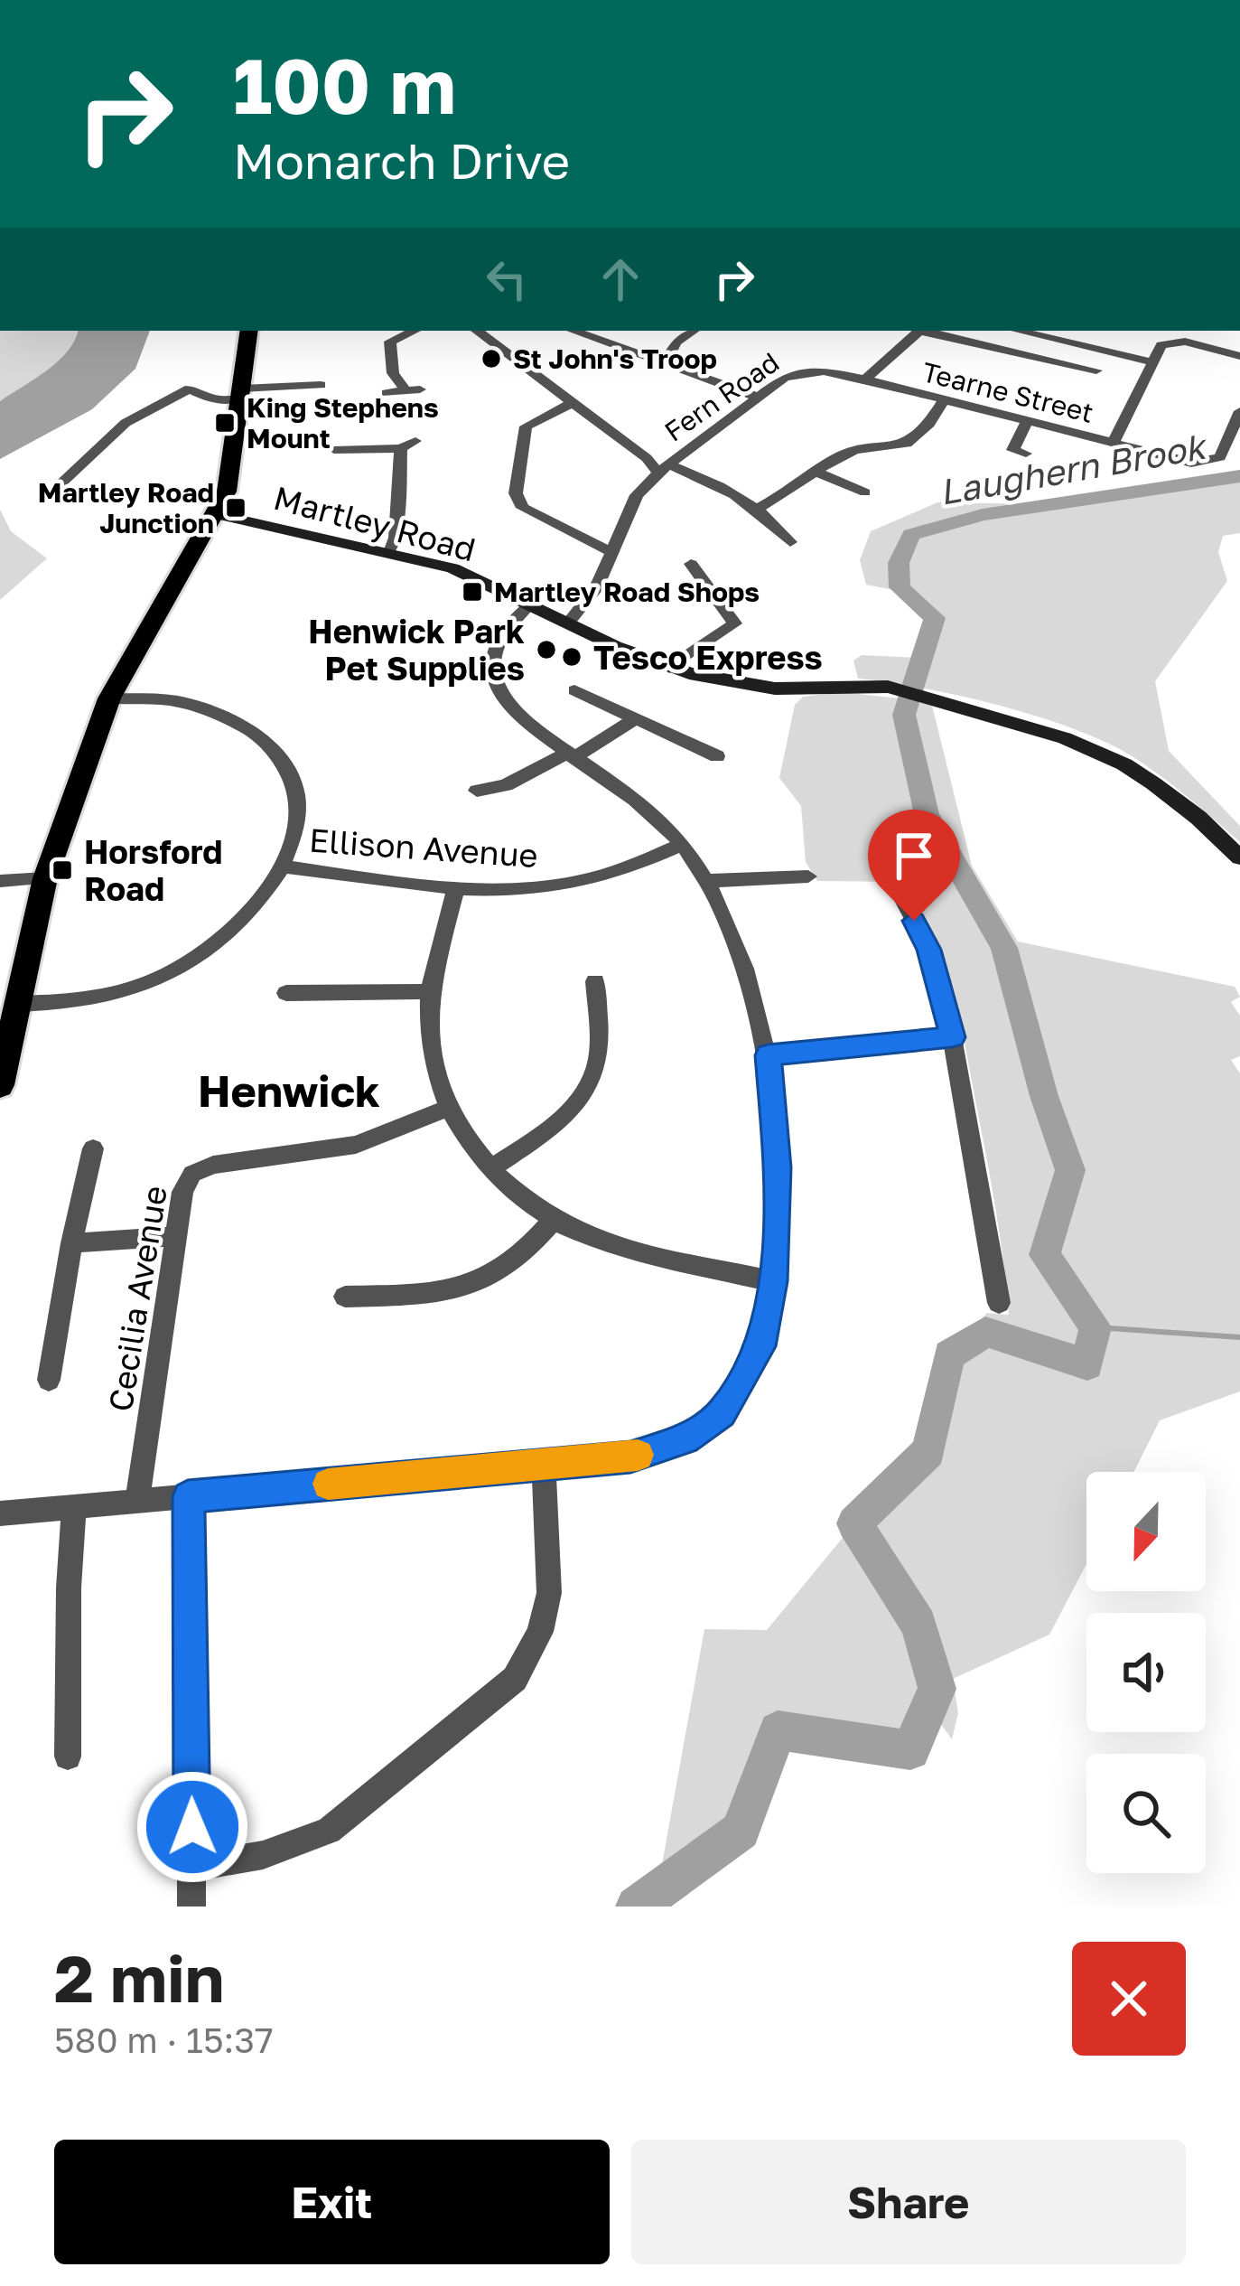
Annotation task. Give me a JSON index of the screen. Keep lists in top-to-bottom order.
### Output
{
  "streets": {
    "main road": ["Martley Road"],
    "street": [
      "Tearne Street",
      "Fern Road",
      "Ellison Avenue",
      "Cecilia Avenue"
    ]
  },
  "crossings": [
    ["Tearne Street", "Fern Road"],
    ["Fern Road", "Martley Road"]
  ],
  "districts": ["Henwick"],
  "water": ["Laughern Brook"],
  "places": {
    "other": ["St John's Troop", "Henwick Park Pet Supplies", "Tesco Express"],
    "transit": [
      "King Stephens Mount",
      "Martley Road Junction",
      "Martley Road Shops",
      "Horsford Road"
    ]
  },
  "north": "bottom",
  "page": {
    "turn": ["100 m", "Monarch Drive"],
    "heading": ["2 min", "580 m · 15:37"],
    "buttons": ["Exit", "Share"]
  }
}
